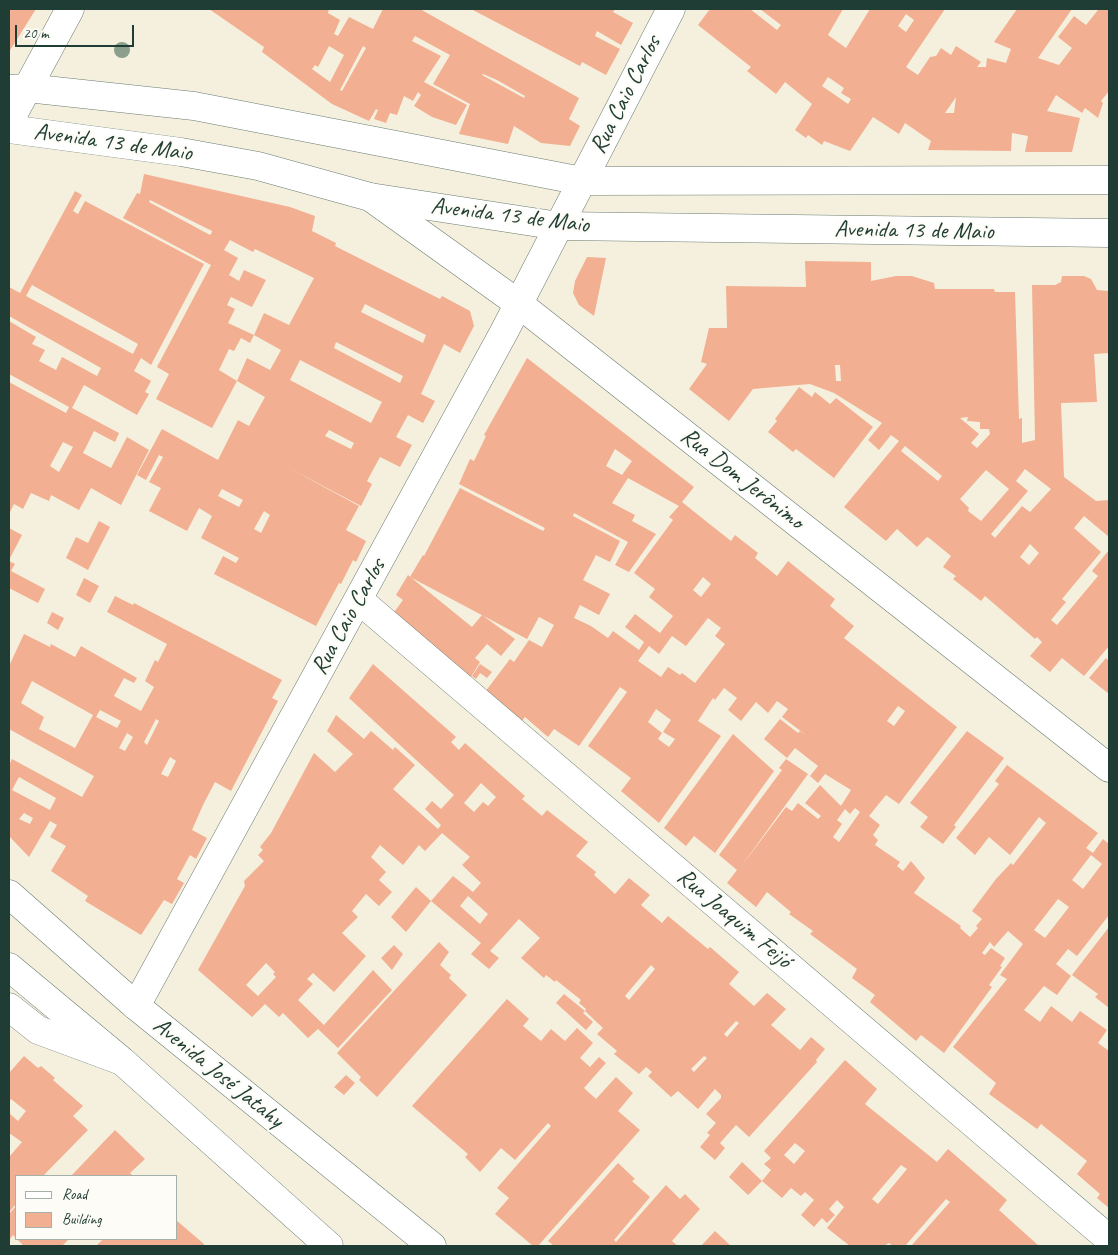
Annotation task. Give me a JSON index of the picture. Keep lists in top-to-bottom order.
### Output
{
  "streets": {
    "street": [
      "Rua Caio Carlos",
      "Avenida 13 de Maio",
      "Rua Dom Jerônimo",
      "Rua Joaquim Feijó",
      "Avenida José Jatahy"
    ]
  },
  "crossings": [
    ["Rua Caio Carlos", "Avenida 13 de Maio"],
    ["Rua Caio Carlos", "Rua Dom Jerônimo"],
    ["Rua Caio Carlos", "Rua Joaquim Feijó"],
    ["Rua Caio Carlos", "Avenida José Jatahy"],
    ["Avenida 13 de Maio", "Rua Dom Jerônimo"]
  ],
  "legend": ["Road", "Building"],
  "scale_bar": "20 m"
}
